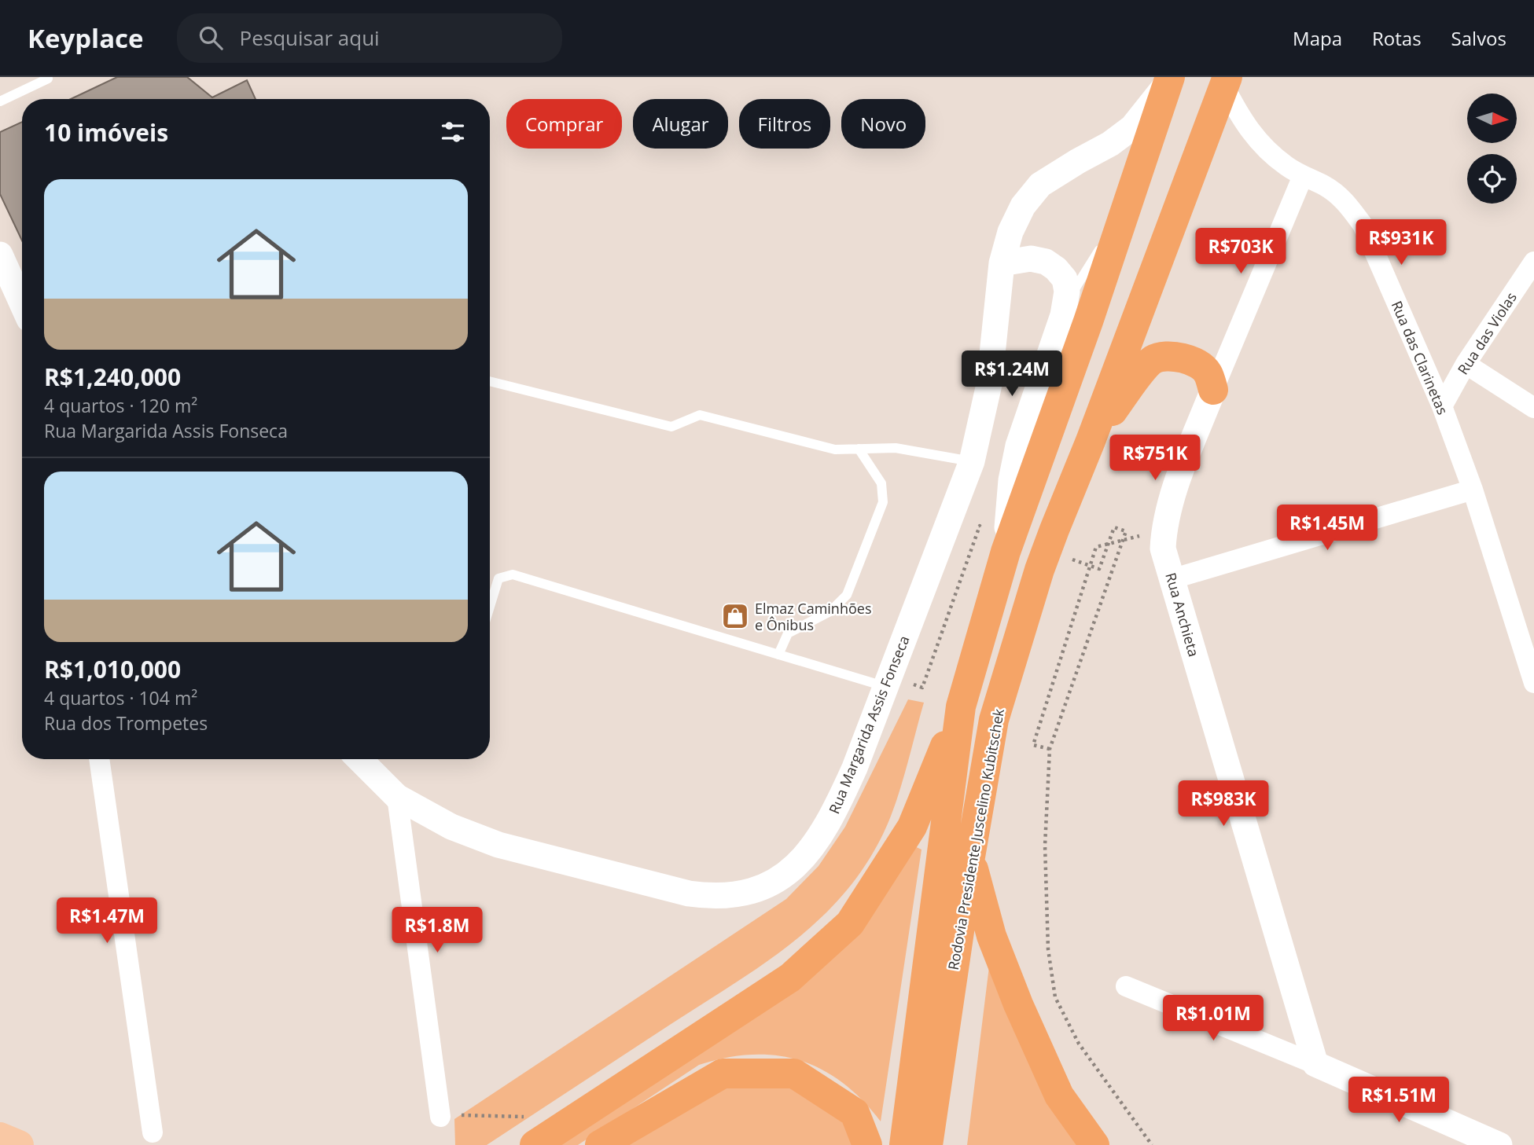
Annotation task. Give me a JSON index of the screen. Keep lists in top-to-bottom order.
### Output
{
  "streets": {
    "highway": ["Rodovia Presidente Juscelino Kubitschek"],
    "street": [
      "Rua das Violas",
      "Rua das Clarinetas",
      "Rua Anchieta",
      "Rua Margarida Assis Fonseca"
    ]
  },
  "crossings": [
    ["Rua das Violas", "Rua das Clarinetas"],
    ["Rua das Clarinetas", "Rua Anchieta"],
    ["Rua das Clarinetas", "Rodovia Presidente Juscelino Kubitschek"],
    ["Rua Margarida Assis Fonseca", "Rodovia Presidente Juscelino Kubitschek"]
  ],
  "places": {
    "shop": ["Elmaz Caminhões e Ônibus"]
  },
  "north": "right",
  "page": {
    "header": "Keyplace",
    "search": "Pesquisar aqui",
    "nav": ["Mapa", "Rotas", "Salvos"],
    "chip": [
      "Comprar",
      "Alugar",
      "Filtros",
      "Novo"
    ],
    "heading": "10 imóveis",
    "list": [
      {
        "name": "R$1,240,000",
        "note": "4 quartos · 120 m² · Rua Margarida Assis Fonseca"
      },
      {
        "name": "R$1,010,000",
        "note": "4 quartos · 104 m² · Rua dos Trompetes"
      }
    ],
    "price": [
      "R$931K",
      "R$703K",
      "R$1.24M",
      "R$751K",
      "R$1.45M",
      "R$983K",
      "R$1.47M",
      "R$1.8M",
      "R$1.01M",
      "R$1.51M"
    ]
  }
}
